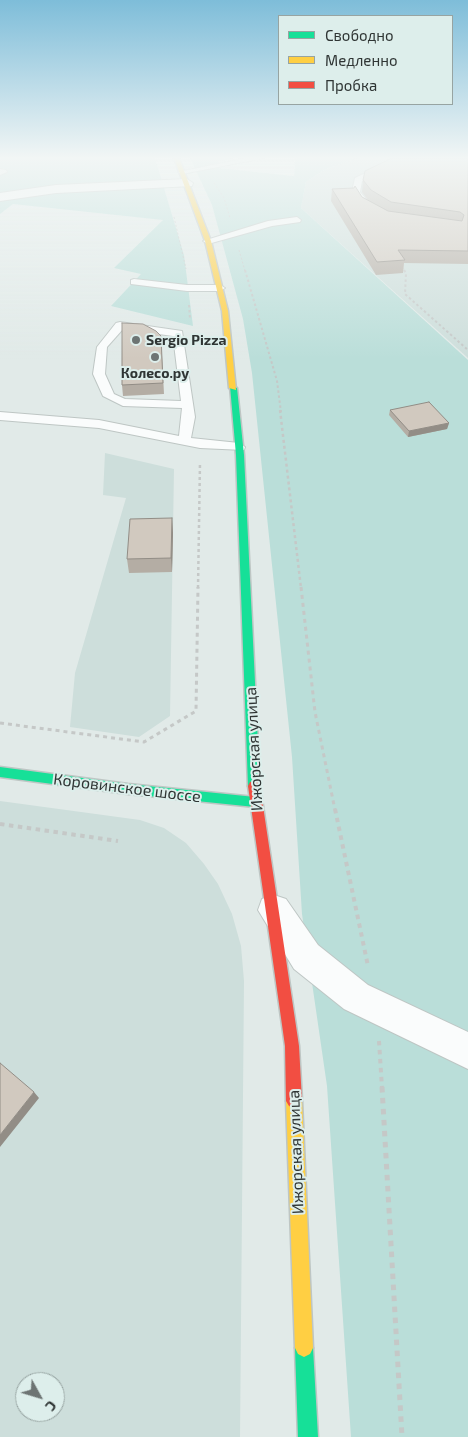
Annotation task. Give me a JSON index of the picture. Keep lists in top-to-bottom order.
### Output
{
  "streets": {
    "main road": ["Ижорская улица", "Коровинское шоссе"]
  },
  "crossings": [
    ["Ижорская улица", "Коровинское шоссе"]
  ],
  "places": ["Sergio Pizza", "Колесо.ру"],
  "legend": ["Свободно", "Медленно", "Пробка"],
  "north": "bottom right"
}
